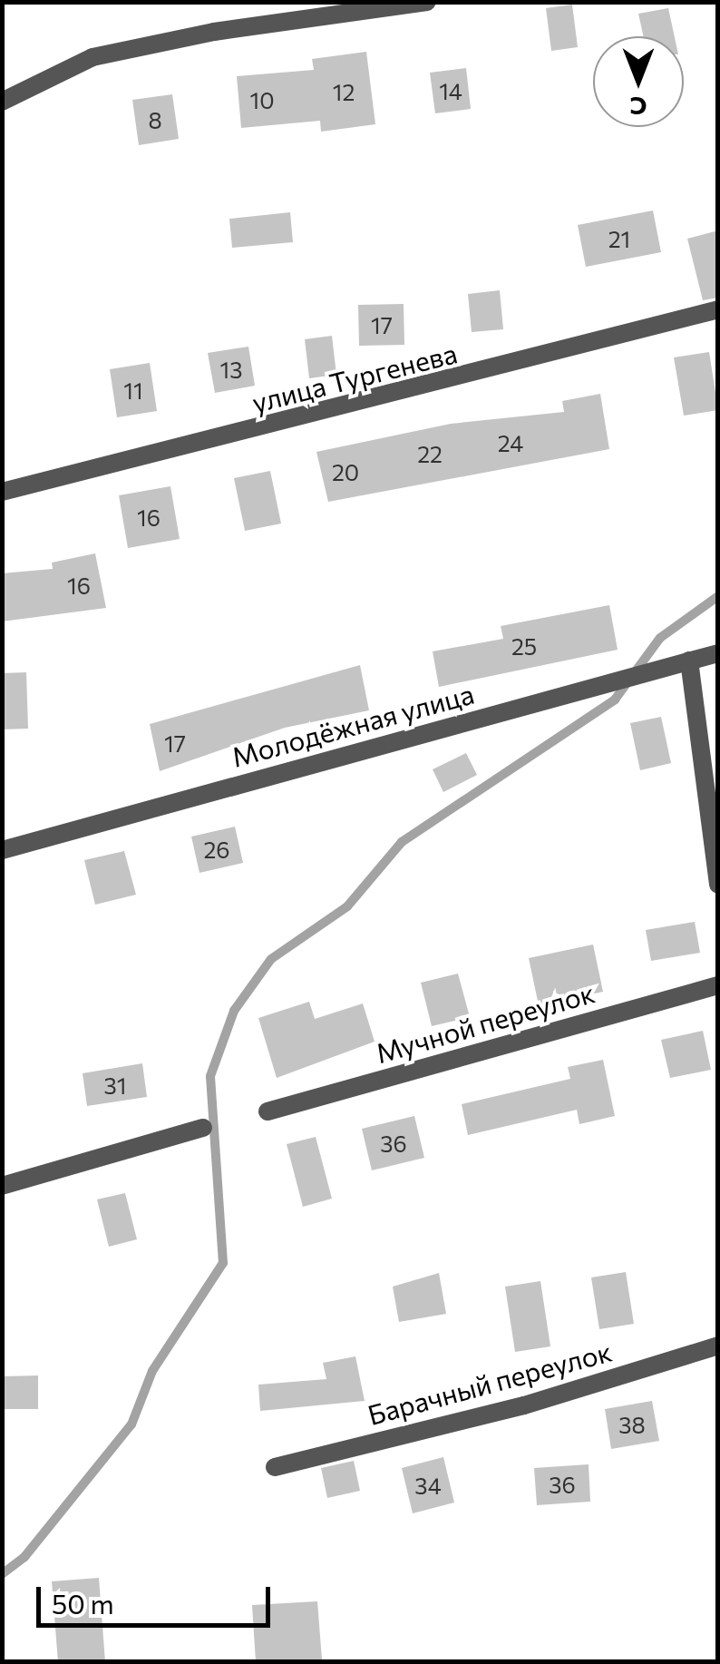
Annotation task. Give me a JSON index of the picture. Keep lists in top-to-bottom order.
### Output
{
  "streets": {
    "street": [
      "улица Тургенева",
      "Молодёжная улица",
      "Мучной переулок",
      "Барачный переулок"
    ]
  },
  "house_numbers": [
    "14",
    "12",
    "10",
    "8",
    "21",
    "17",
    "13",
    "11",
    "24",
    "22",
    "20",
    "16",
    "16",
    "25",
    "17",
    "26",
    "31",
    "36",
    "38",
    "36",
    "34"
  ],
  "scale_bar": "50 m",
  "north": "bottom"
}
